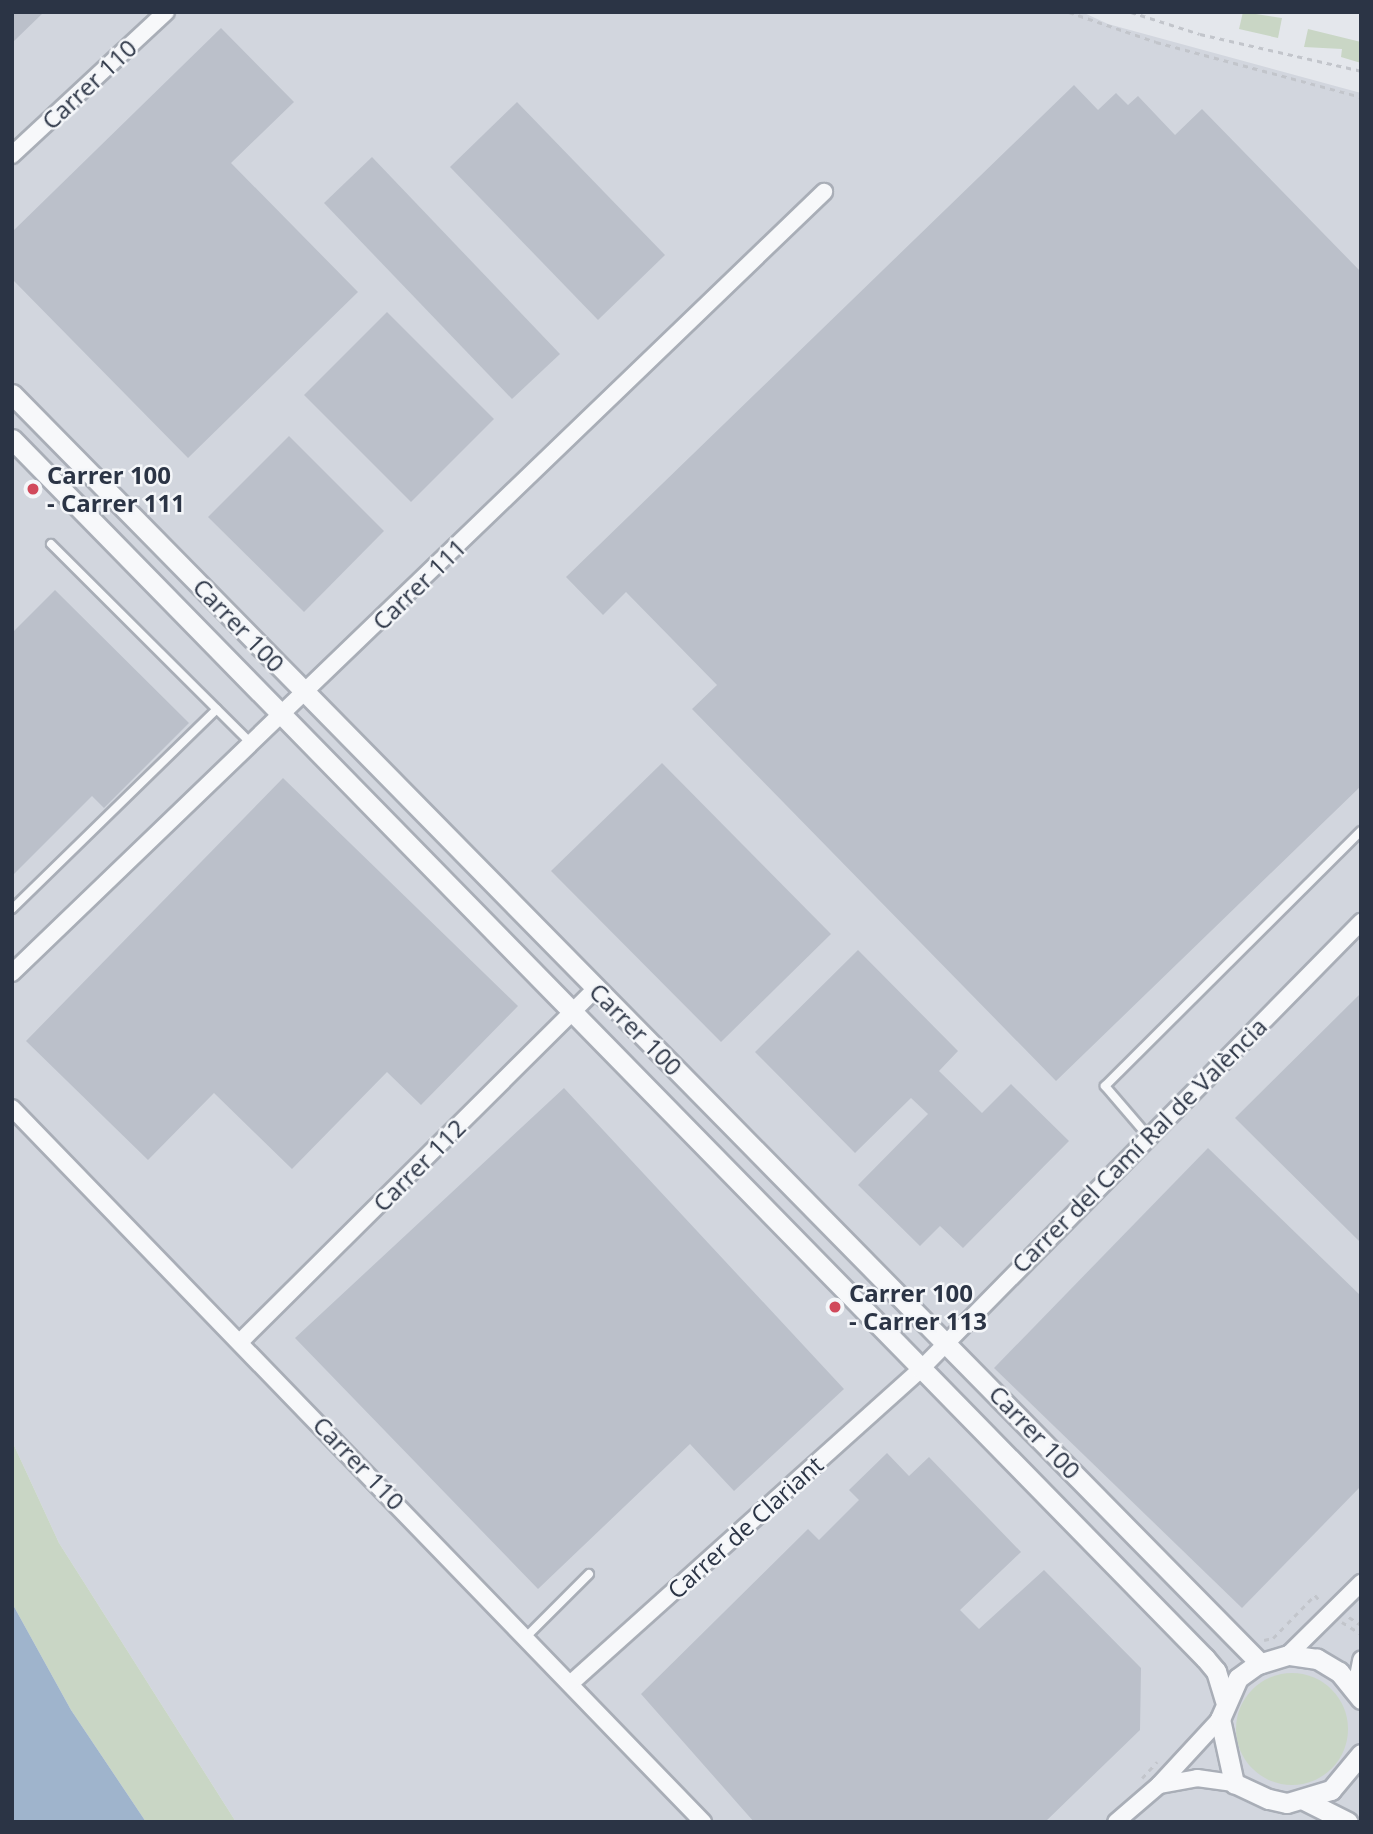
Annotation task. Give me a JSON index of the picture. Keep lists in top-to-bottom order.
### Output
{
  "streets": {
    "street": [
      "Carrer 110",
      "Carrer 111",
      "Carrer 100",
      "Carrer del Camí Ral de València",
      "Carrer 112",
      "Carrer de Clariant"
    ]
  },
  "crossings": [
    ["Carrer 110", "Carrer 112"],
    ["Carrer 110", "Carrer de Clariant"],
    ["Carrer 111", "Carrer 100"],
    ["Carrer 100", "Carrer del Camí Ral de València"],
    ["Carrer 100", "Carrer 112"],
    ["Carrer 100", "Carrer de Clariant"],
    ["Carrer del Camí Ral de València", "Carrer de Clariant"]
  ],
  "places": ["Carrer 100 - Carrer 111", "Carrer 100 - Carrer 113"]
}
